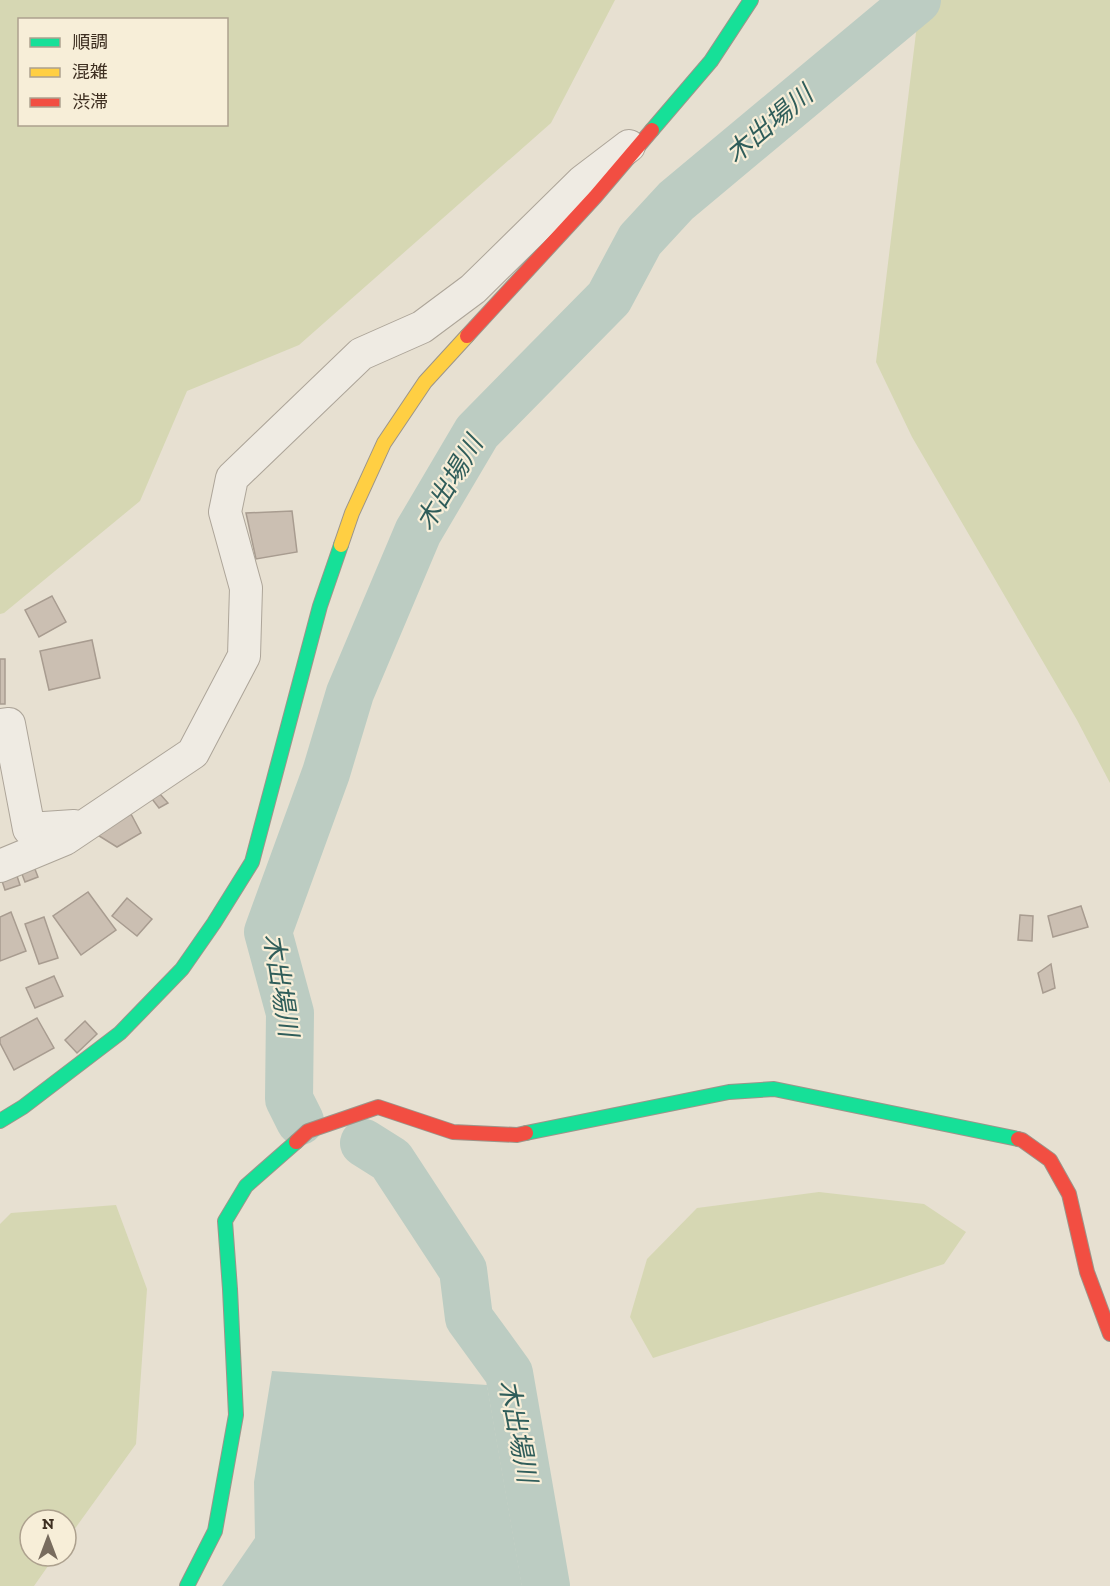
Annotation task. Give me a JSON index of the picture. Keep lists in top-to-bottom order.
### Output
{
  "water": ["木出場川"],
  "legend": ["順調", "混雑", "渋滞"],
  "north": "top"
}
